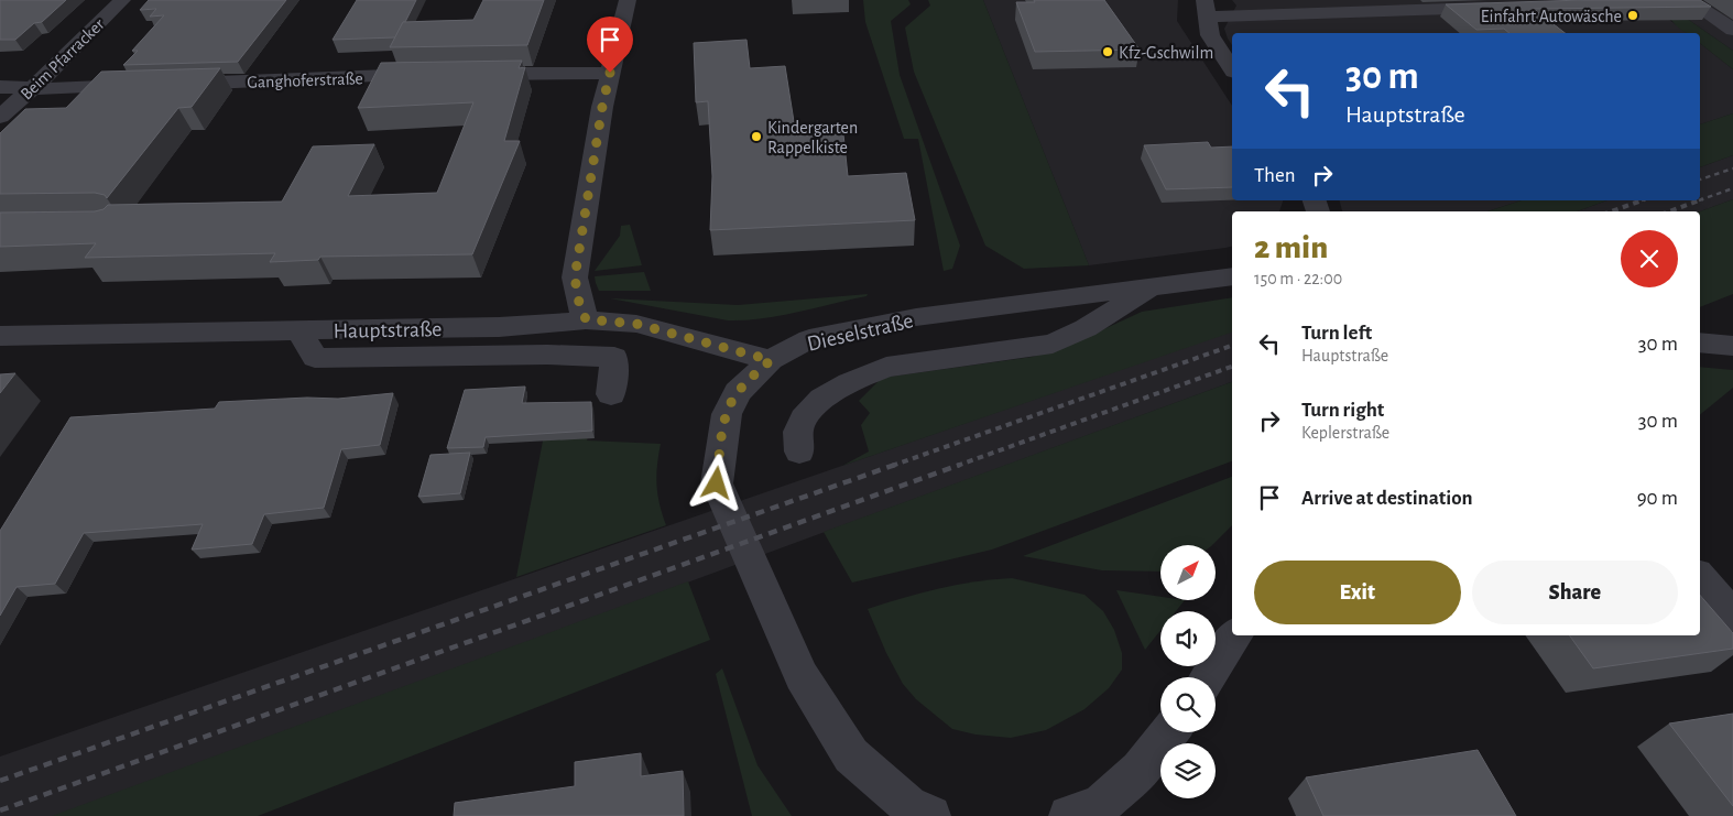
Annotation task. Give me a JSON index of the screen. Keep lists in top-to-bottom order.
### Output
{
  "streets": {
    "street": [
      "Beim Pfarracker",
      "Ganghoferstraße",
      "Hauptstraße",
      "Dieselstraße"
    ]
  },
  "crossings": [
    ["Hauptstraße", "Dieselstraße"]
  ],
  "places": ["Einfahrt Autowäsche", "Kfz-Gschwilm", "Kindergarten Rappelkiste"],
  "north": "top right",
  "page": {
    "turn": ["30 m", "Hauptstraße"],
    "then": "Then",
    "heading": ["2 min", "150 m · 22:00"],
    "list": [
      {
        "name": "Turn left",
        "note": "Hauptstraße",
        "value": "30 m"
      },
      {
        "name": "Turn right",
        "note": "Keplerstraße",
        "value": "30 m"
      },
      {
        "name": "Arrive at destination",
        "value": "90 m"
      }
    ],
    "buttons": ["Exit", "Share"]
  }
}
